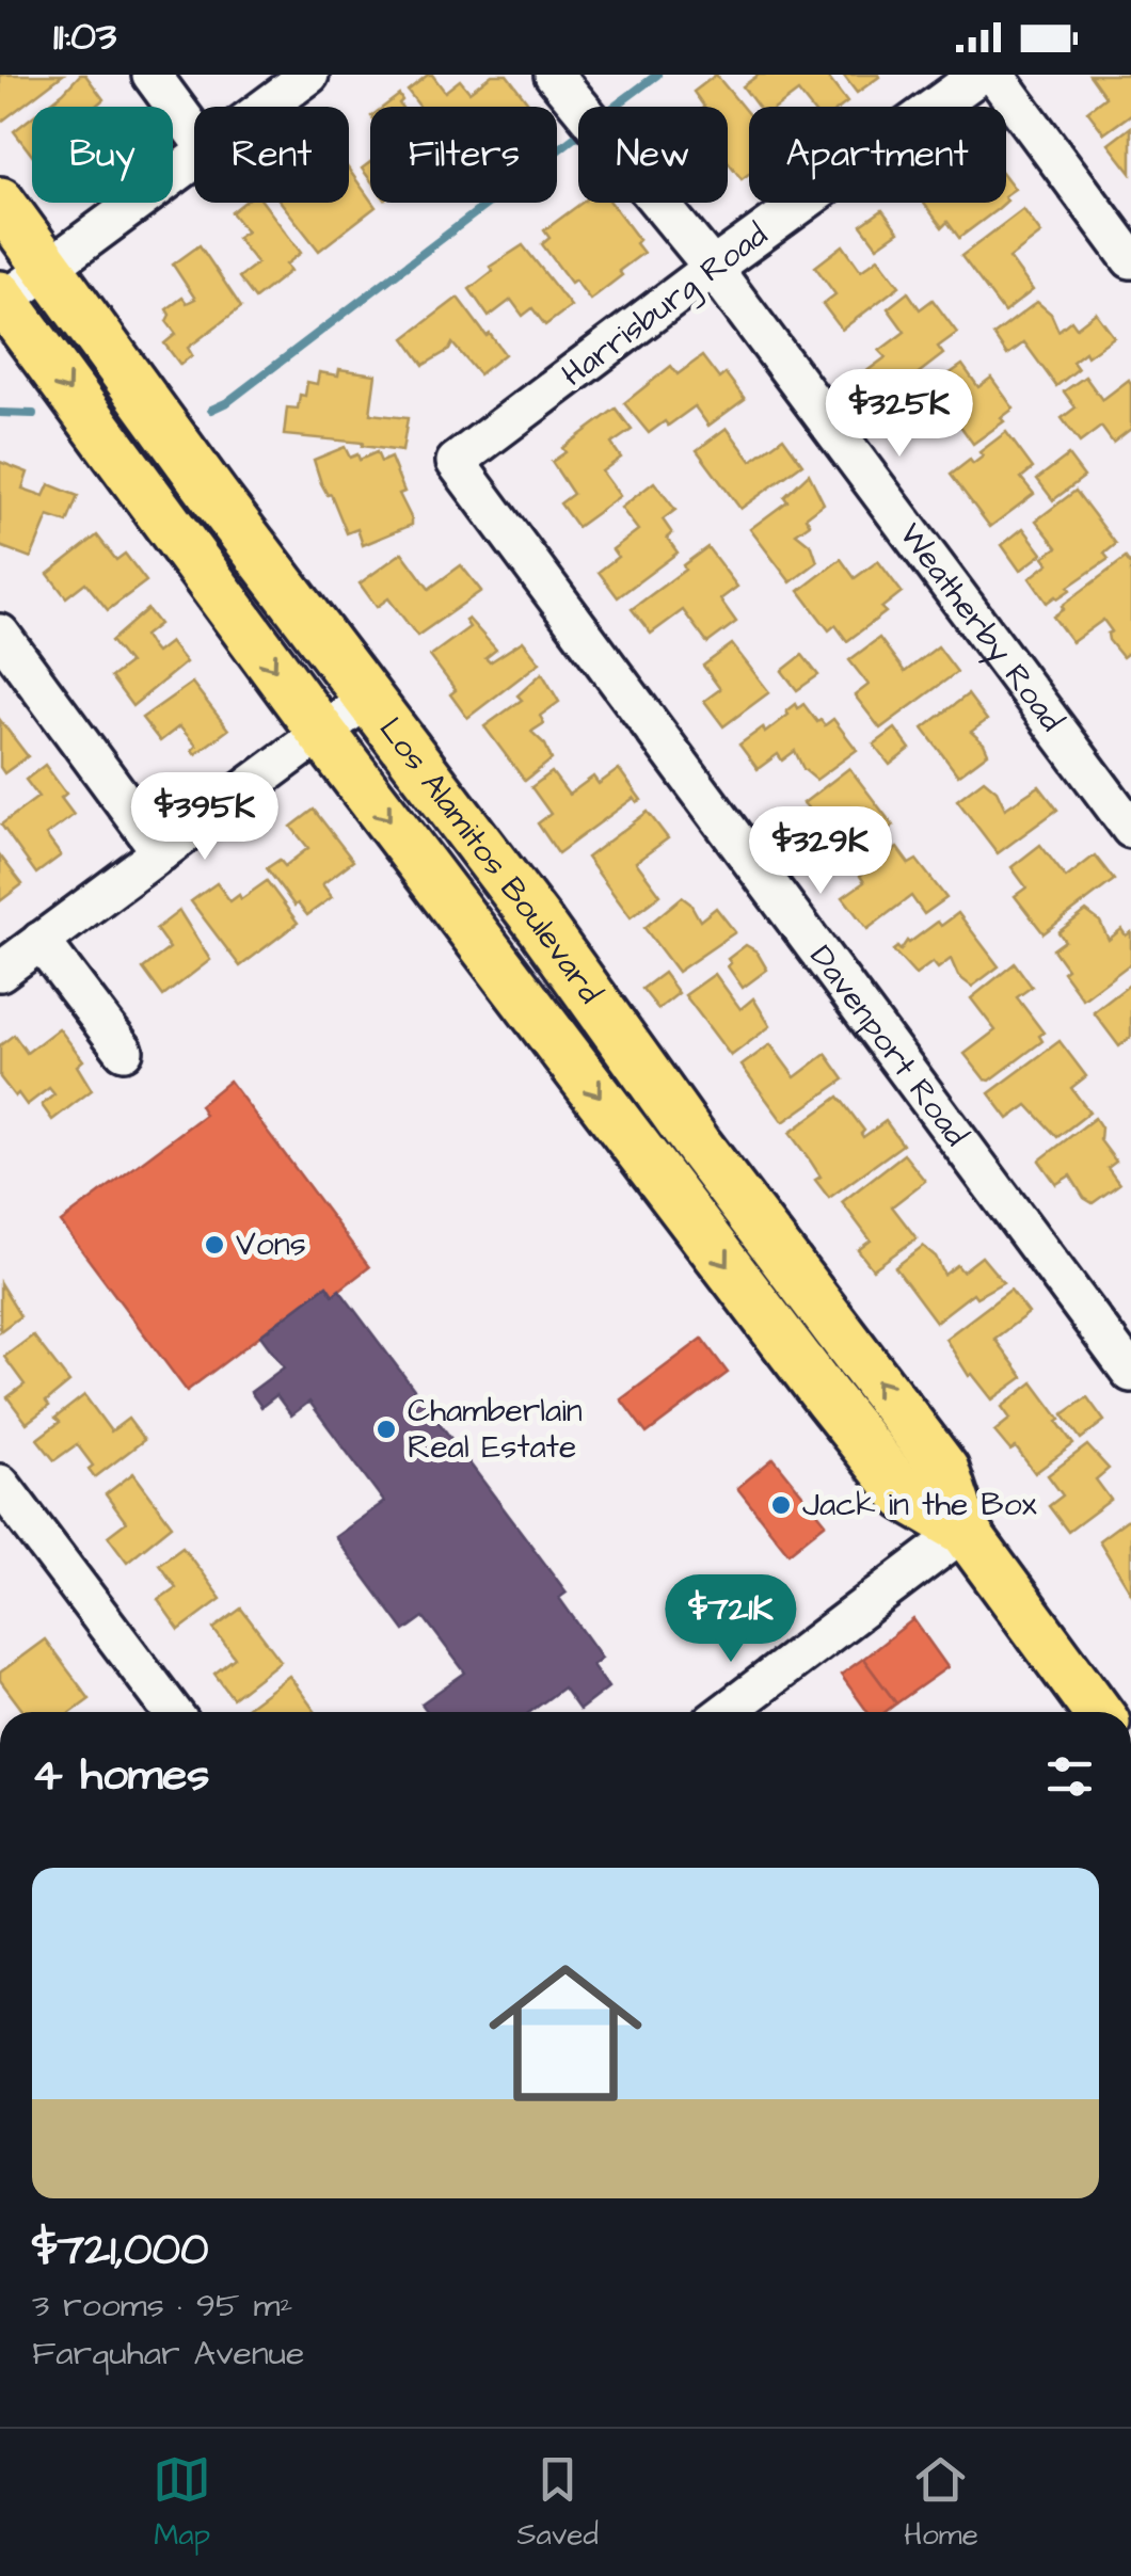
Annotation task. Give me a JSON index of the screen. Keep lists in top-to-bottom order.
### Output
{
  "streets": {
    "main road": ["Los Alamitos Boulevard"],
    "street": ["Harrisburg Road", "Weatherby Road", "Davenport Road"]
  },
  "crossings": [
    ["Harrisburg Road", "Weatherby Road"],
    ["Harrisburg Road", "Davenport Road"]
  ],
  "places": ["Vons", "Chamberlain Real Estate", "Jack in the Box"],
  "page": {
    "status": "11:03",
    "chip": [
      "Buy",
      "Rent",
      "Filters",
      "New",
      "Apartment"
    ],
    "price": [
      "$325K",
      "$395K",
      "$329K",
      "$721K"
    ],
    "heading": "4 homes",
    "list": [
      {
        "name": "$721,000",
        "note": "3 rooms · 95 m² · Farquhar Avenue"
      }
    ],
    "tabs": ["Map", "Saved", "Home"]
  }
}
